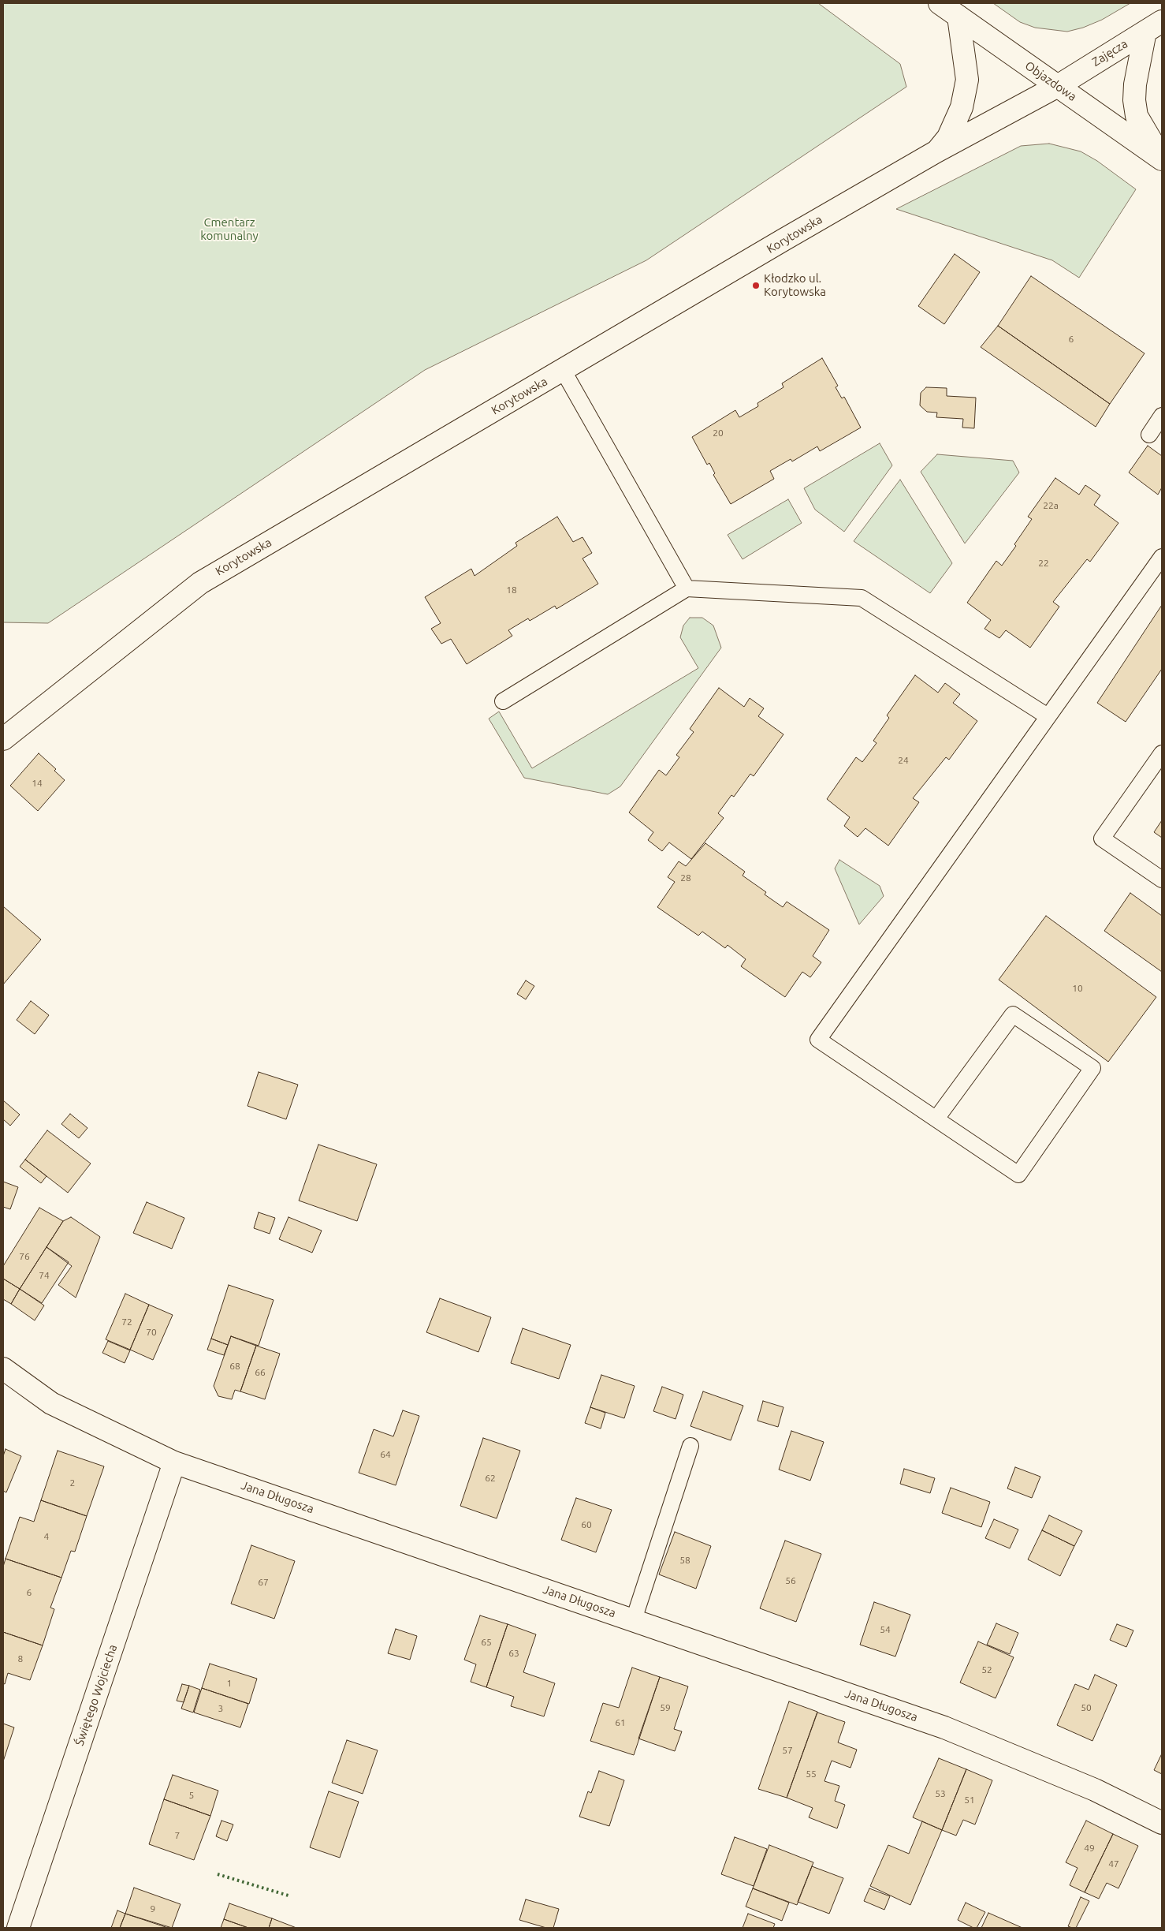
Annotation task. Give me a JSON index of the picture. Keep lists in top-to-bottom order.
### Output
{
  "streets": {
    "street": [
      "Zajęcza",
      "Objazdowa",
      "Korytowska",
      "Jana Długosza",
      "Świętego Wojciecha"
    ]
  },
  "crossings": [
    ["Zajęcza", "Objazdowa"],
    ["Zajęcza", "Korytowska"],
    ["Objazdowa", "Korytowska"],
    ["Jana Długosza", "Świętego Wojciecha"]
  ],
  "parks": ["Cmentarz komunalny"],
  "places": ["Kłodzko ul. Korytowska"],
  "house_numbers": [
    "6",
    "20",
    "22a",
    "22",
    "18",
    "24",
    "14",
    "28",
    "10",
    "76",
    "74",
    "72",
    "70",
    "68",
    "66",
    "64",
    "62",
    "2",
    "60",
    "4",
    "58",
    "56",
    "67",
    "6",
    "54",
    "65",
    "63",
    "8",
    "52",
    "1",
    "59",
    "50",
    "3",
    "61",
    "57",
    "55",
    "53",
    "5",
    "51",
    "7",
    "49",
    "47",
    "9"
  ]
}
